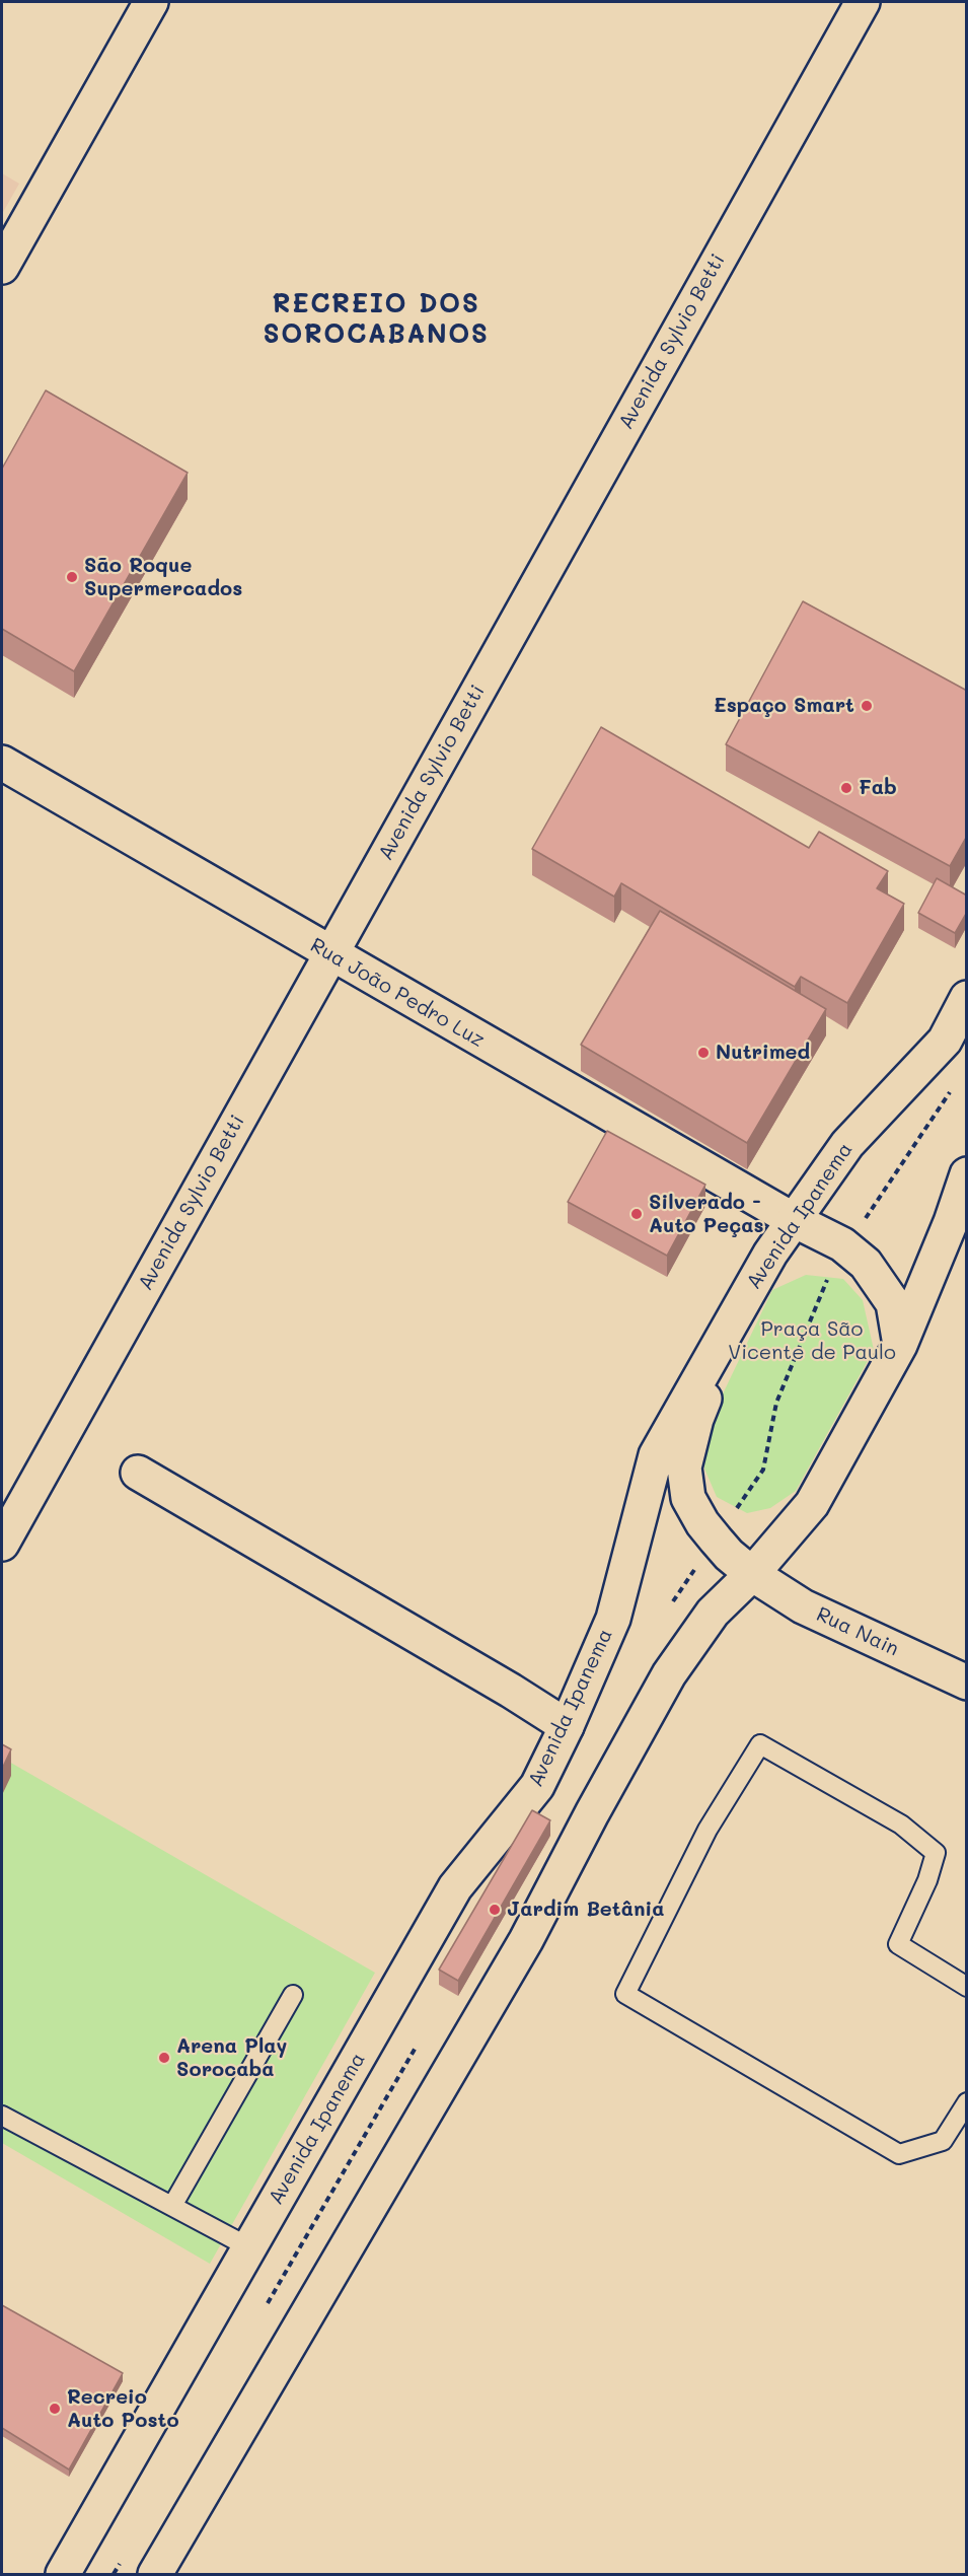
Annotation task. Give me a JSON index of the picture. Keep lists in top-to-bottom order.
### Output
{
  "streets": {
    "main road": [
      "Avenida Sylvio Betti",
      "Rua João Pedro Luz",
      "Avenida Ipanema",
      "Rua Nain"
    ]
  },
  "crossings": [
    ["Avenida Sylvio Betti", "Rua João Pedro Luz"],
    ["Rua João Pedro Luz", "Avenida Ipanema"],
    ["Avenida Ipanema", "Rua Nain"]
  ],
  "districts": ["RECREIO DOS SOROCABANOS"],
  "parks": ["Praça São Vicente de Paulo"],
  "places": [
    "São Roque Supermercados",
    "Espaço Smart",
    "Fab",
    "Nutrimed",
    "Silverado - Auto Peças",
    "Jardim Betânia",
    "Arena Play Sorocaba",
    "Recreio Auto Posto"
  ]
}
